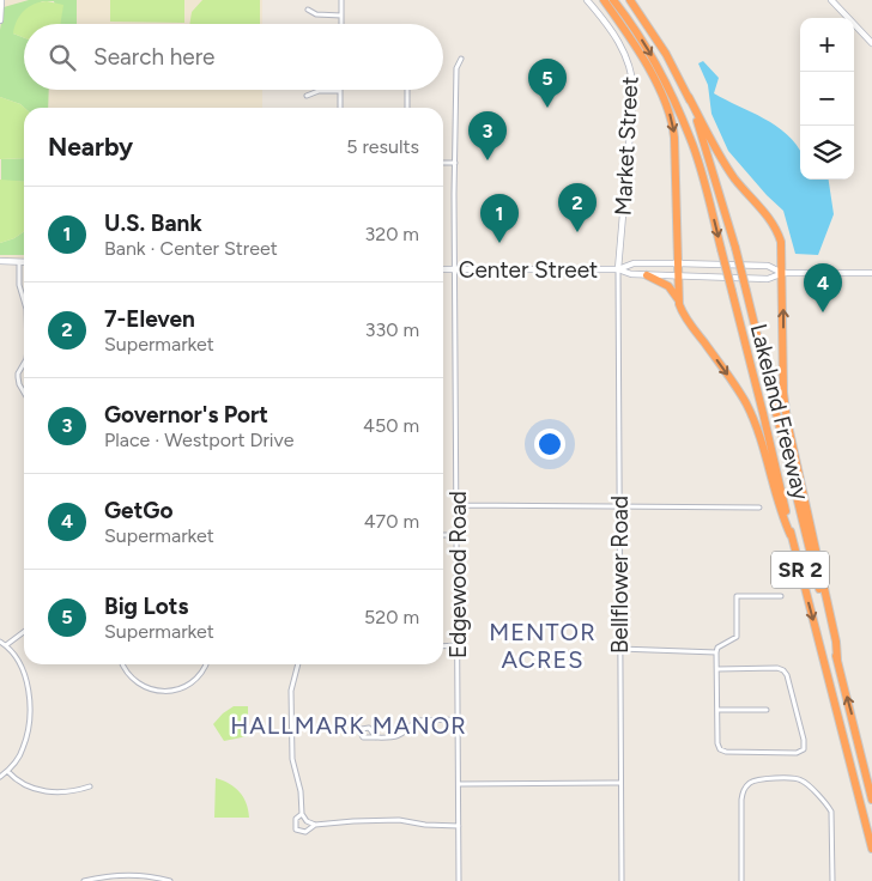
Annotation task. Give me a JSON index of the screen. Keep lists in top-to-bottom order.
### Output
{
  "streets": {
    "highway": ["Lakeland Freeway", "SR 2"],
    "main road": ["Market Street", "Center Street"],
    "street": ["Edgewood Road", "Bellflower Road"]
  },
  "crossings": [
    ["Market Street", "Center Street"],
    ["Market Street", "Bellflower Road"],
    ["Center Street", "Edgewood Road"],
    ["Center Street", "Bellflower Road"]
  ],
  "districts": ["MENTOR ACRES", "HALLMARK MANOR"],
  "page": {
    "map_buttons": ["+", "−"],
    "search": "Search here",
    "pins": [
      "5",
      "3",
      "2",
      "1",
      "4"
    ],
    "heading": ["Nearby", "5 results"],
    "list": [
      {
        "mark": "1",
        "name": "U.S. Bank",
        "note": "Bank · Center Street",
        "value": "320 m"
      },
      {
        "mark": "2",
        "name": "7-Eleven",
        "note": "Supermarket",
        "value": "330 m"
      },
      {
        "mark": "3",
        "name": "Governor's Port",
        "note": "Place · Westport Drive",
        "value": "450 m"
      },
      {
        "mark": "4",
        "name": "GetGo",
        "note": "Supermarket",
        "value": "470 m"
      },
      {
        "mark": "5",
        "name": "Big Lots",
        "note": "Supermarket",
        "value": "520 m"
      }
    ]
  }
}
